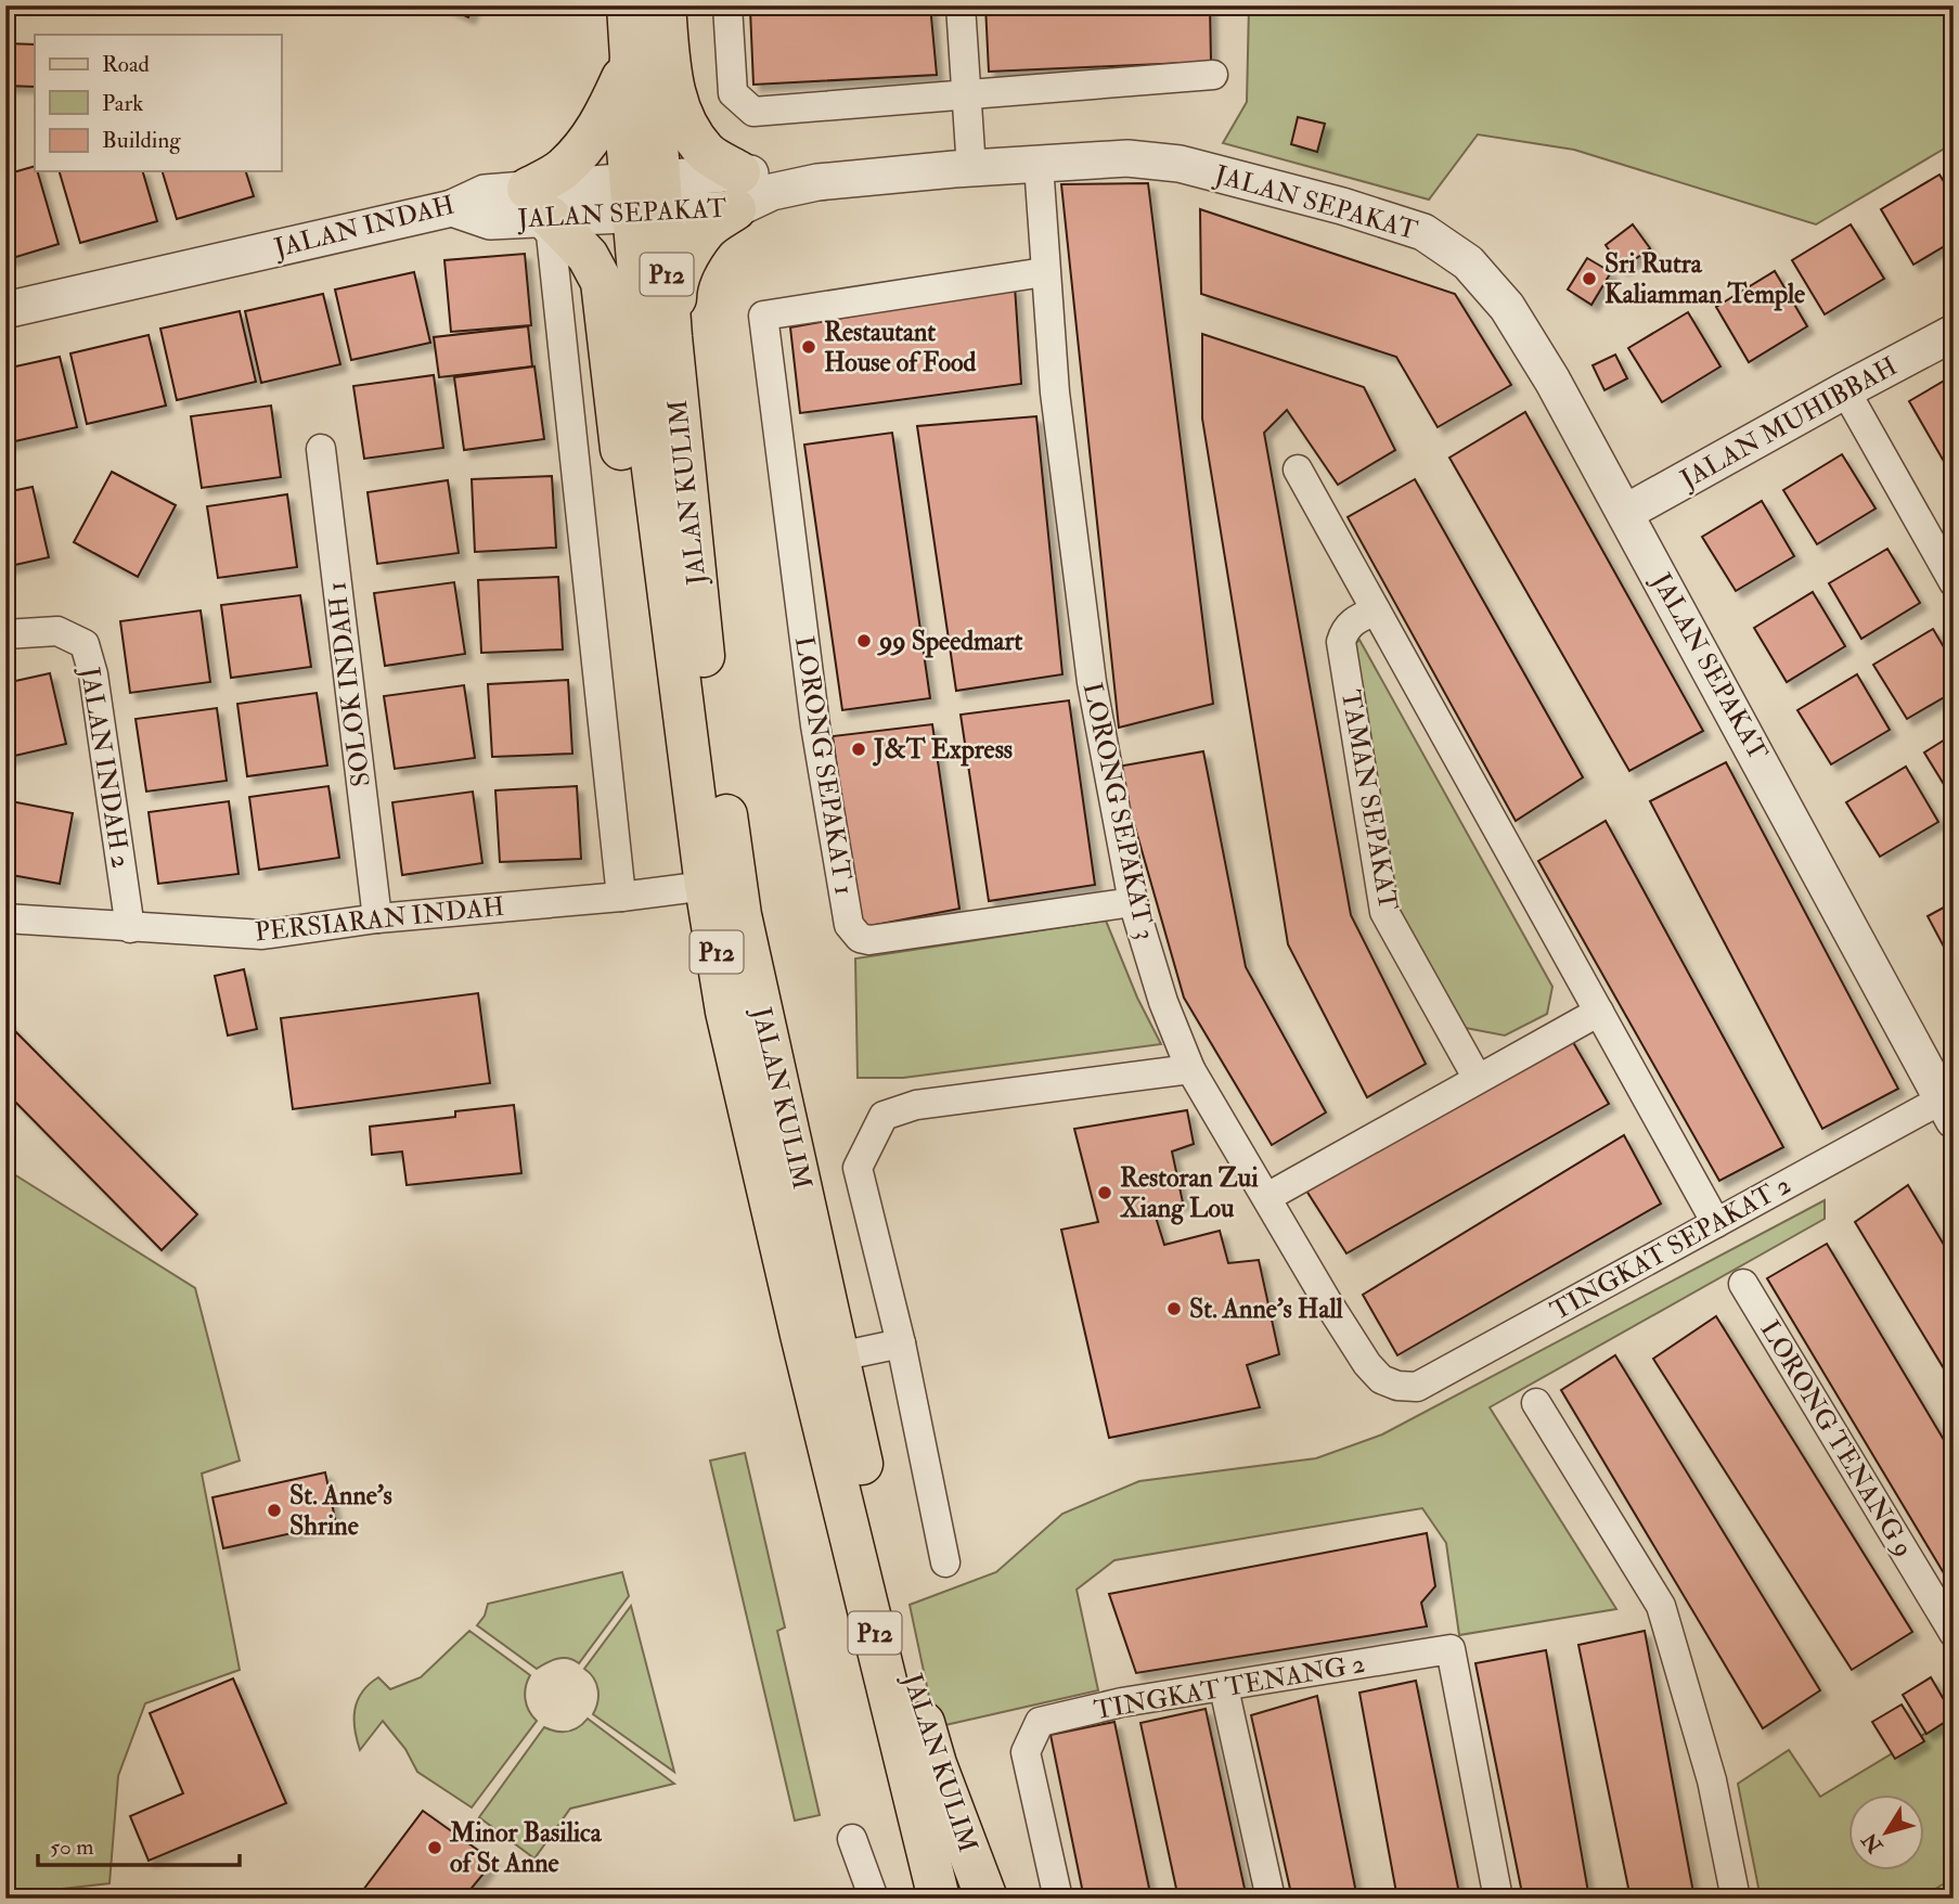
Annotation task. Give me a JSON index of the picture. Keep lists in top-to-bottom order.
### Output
{
  "streets": {
    "main road": ["P12", "JALAN KULIM"],
    "street": [
      "JALAN SEPAKAT",
      "JALAN INDAH",
      "JALAN MUHIBBAH",
      "SOLOK INDAH 1",
      "LORONG SEPAKAT 1",
      "JALAN INDAH 2",
      "TAMAN SEPAKAT",
      "LORONG SEPAKAT 3",
      "PERSIARAN INDAH",
      "TINGKAT SEPAKAT 2",
      "LORONG TENANG 9",
      "TINGKAT TENANG 2"
    ]
  },
  "crossings": [
    ["JALAN SEPAKAT", "JALAN INDAH"],
    ["JALAN SEPAKAT", "JALAN MUHIBBAH"],
    ["JALAN SEPAKAT", "JALAN KULIM"],
    ["JALAN SEPAKAT", "LORONG SEPAKAT 3"],
    ["JALAN SEPAKAT", "TINGKAT SEPAKAT 2"],
    ["JALAN INDAH", "JALAN KULIM"],
    ["JALAN KULIM", "PERSIARAN INDAH"],
    ["SOLOK INDAH 1", "PERSIARAN INDAH"],
    ["LORONG SEPAKAT 1", "LORONG SEPAKAT 3"],
    ["JALAN INDAH 2", "PERSIARAN INDAH"],
    ["LORONG SEPAKAT 3", "TINGKAT SEPAKAT 2"]
  ],
  "places": [
    "Sri Rutra Kaliamman Temple",
    "Restautant House of Food",
    "99 Speedmart",
    "J&T Express",
    "Restoran Zui Xiang Lou",
    "St. Anne's Hall",
    "St. Anne's Shrine",
    "Minor Basilica of St Anne"
  ],
  "legend": ["Road", "Park", "Building"],
  "scale_bar": "50 m",
  "north": "bottom left"
}
